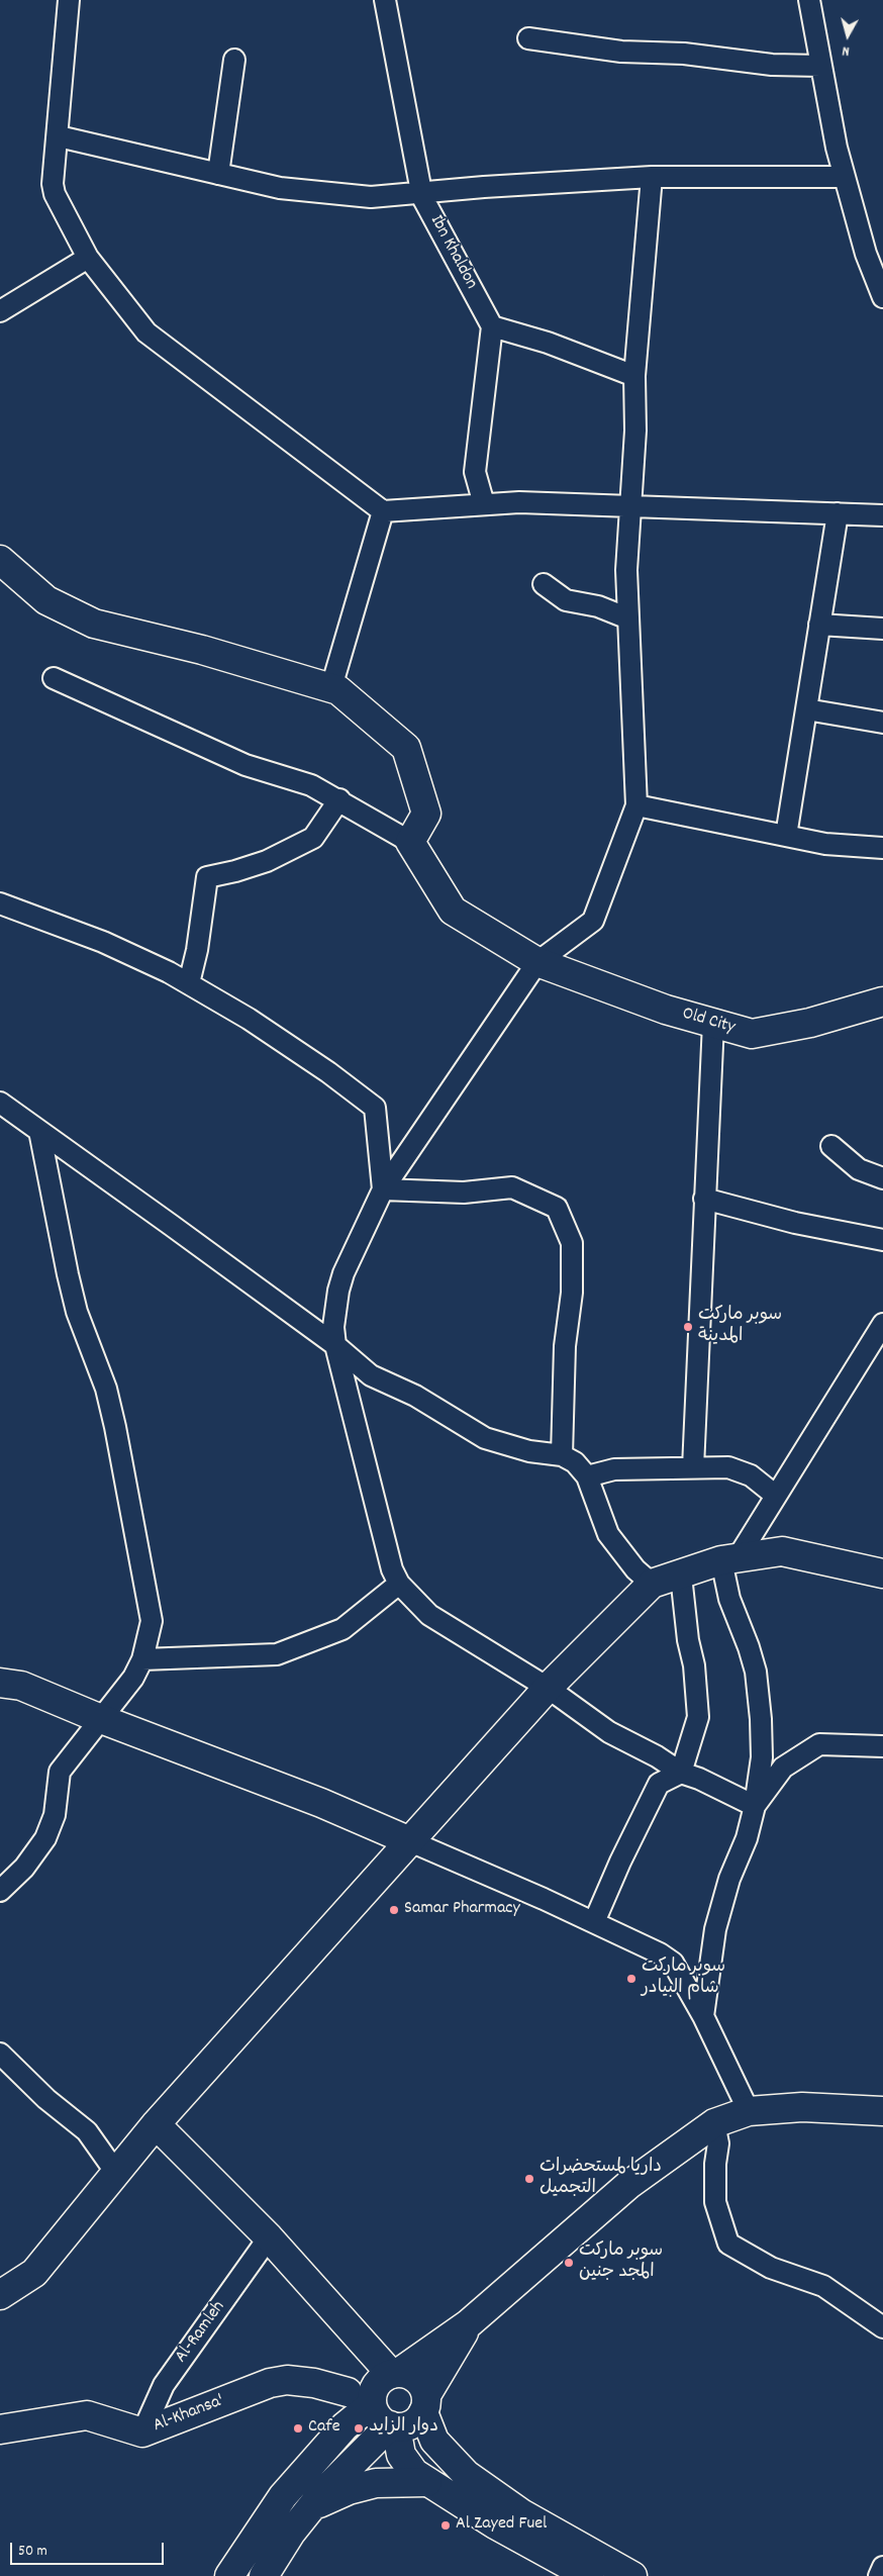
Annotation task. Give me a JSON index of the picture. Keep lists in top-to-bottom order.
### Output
{
  "streets": {
    "street": [
      "Ibn Khaldon",
      "Old City",
      "Al-Ramleh",
      "Al-Khansa'"
    ]
  },
  "crossings": [
    ["Al-Ramleh", "Al-Khansa'"]
  ],
  "places": [
    "سوبر ماركت المدينة",
    "Samar Pharmacy",
    "سوبر ماركت شام البيادر",
    "داريا لمستحضرات التجميل",
    "سوبر ماركت المجد جنين",
    "Cafe",
    "دوار الزايد",
    "Al Zayed Fuel"
  ],
  "scale_bar": "50 m",
  "north": "bottom"
}
